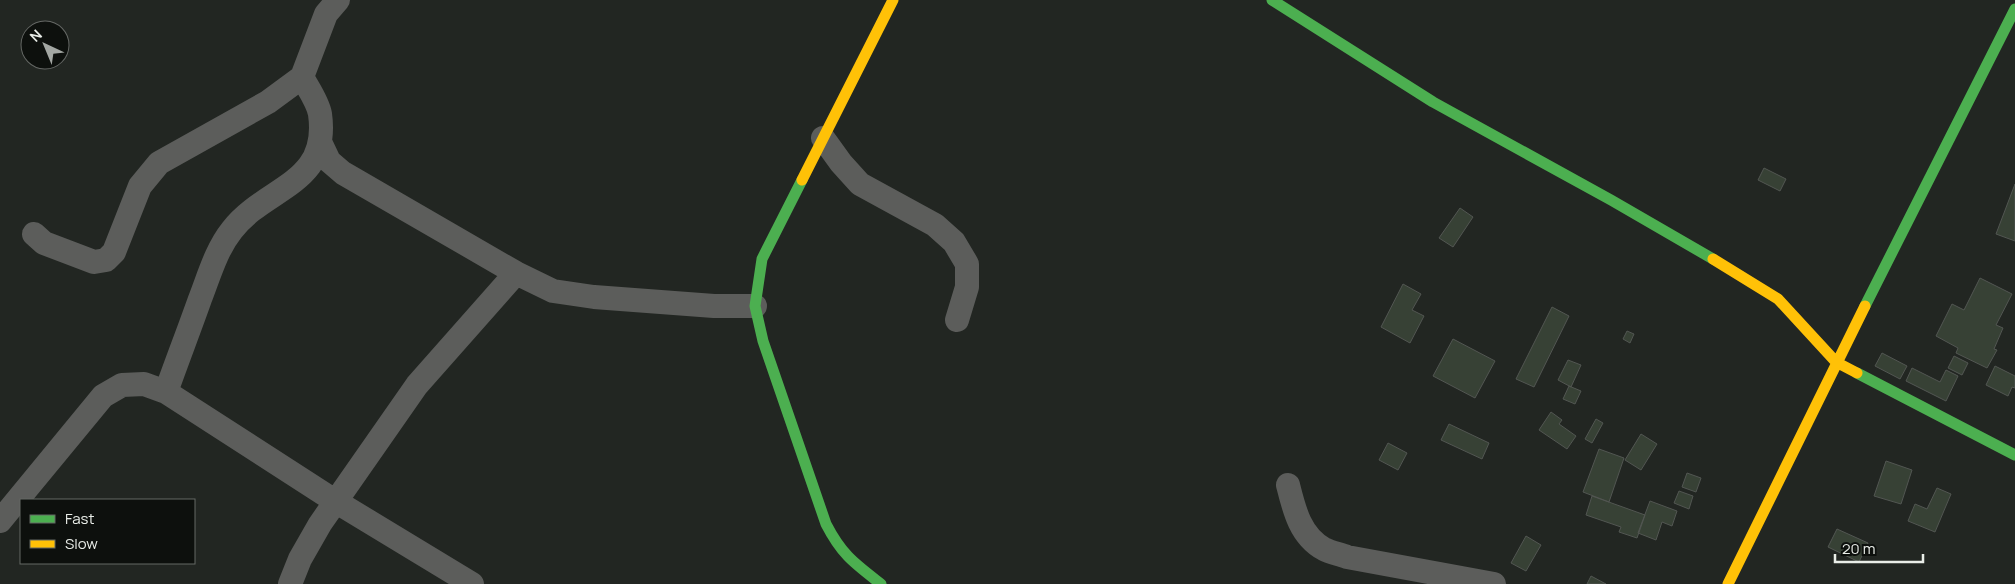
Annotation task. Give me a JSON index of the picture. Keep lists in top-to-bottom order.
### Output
{
  "legend": ["Fast", "Slow"],
  "scale_bar": "20 m",
  "north": "top left"
}
